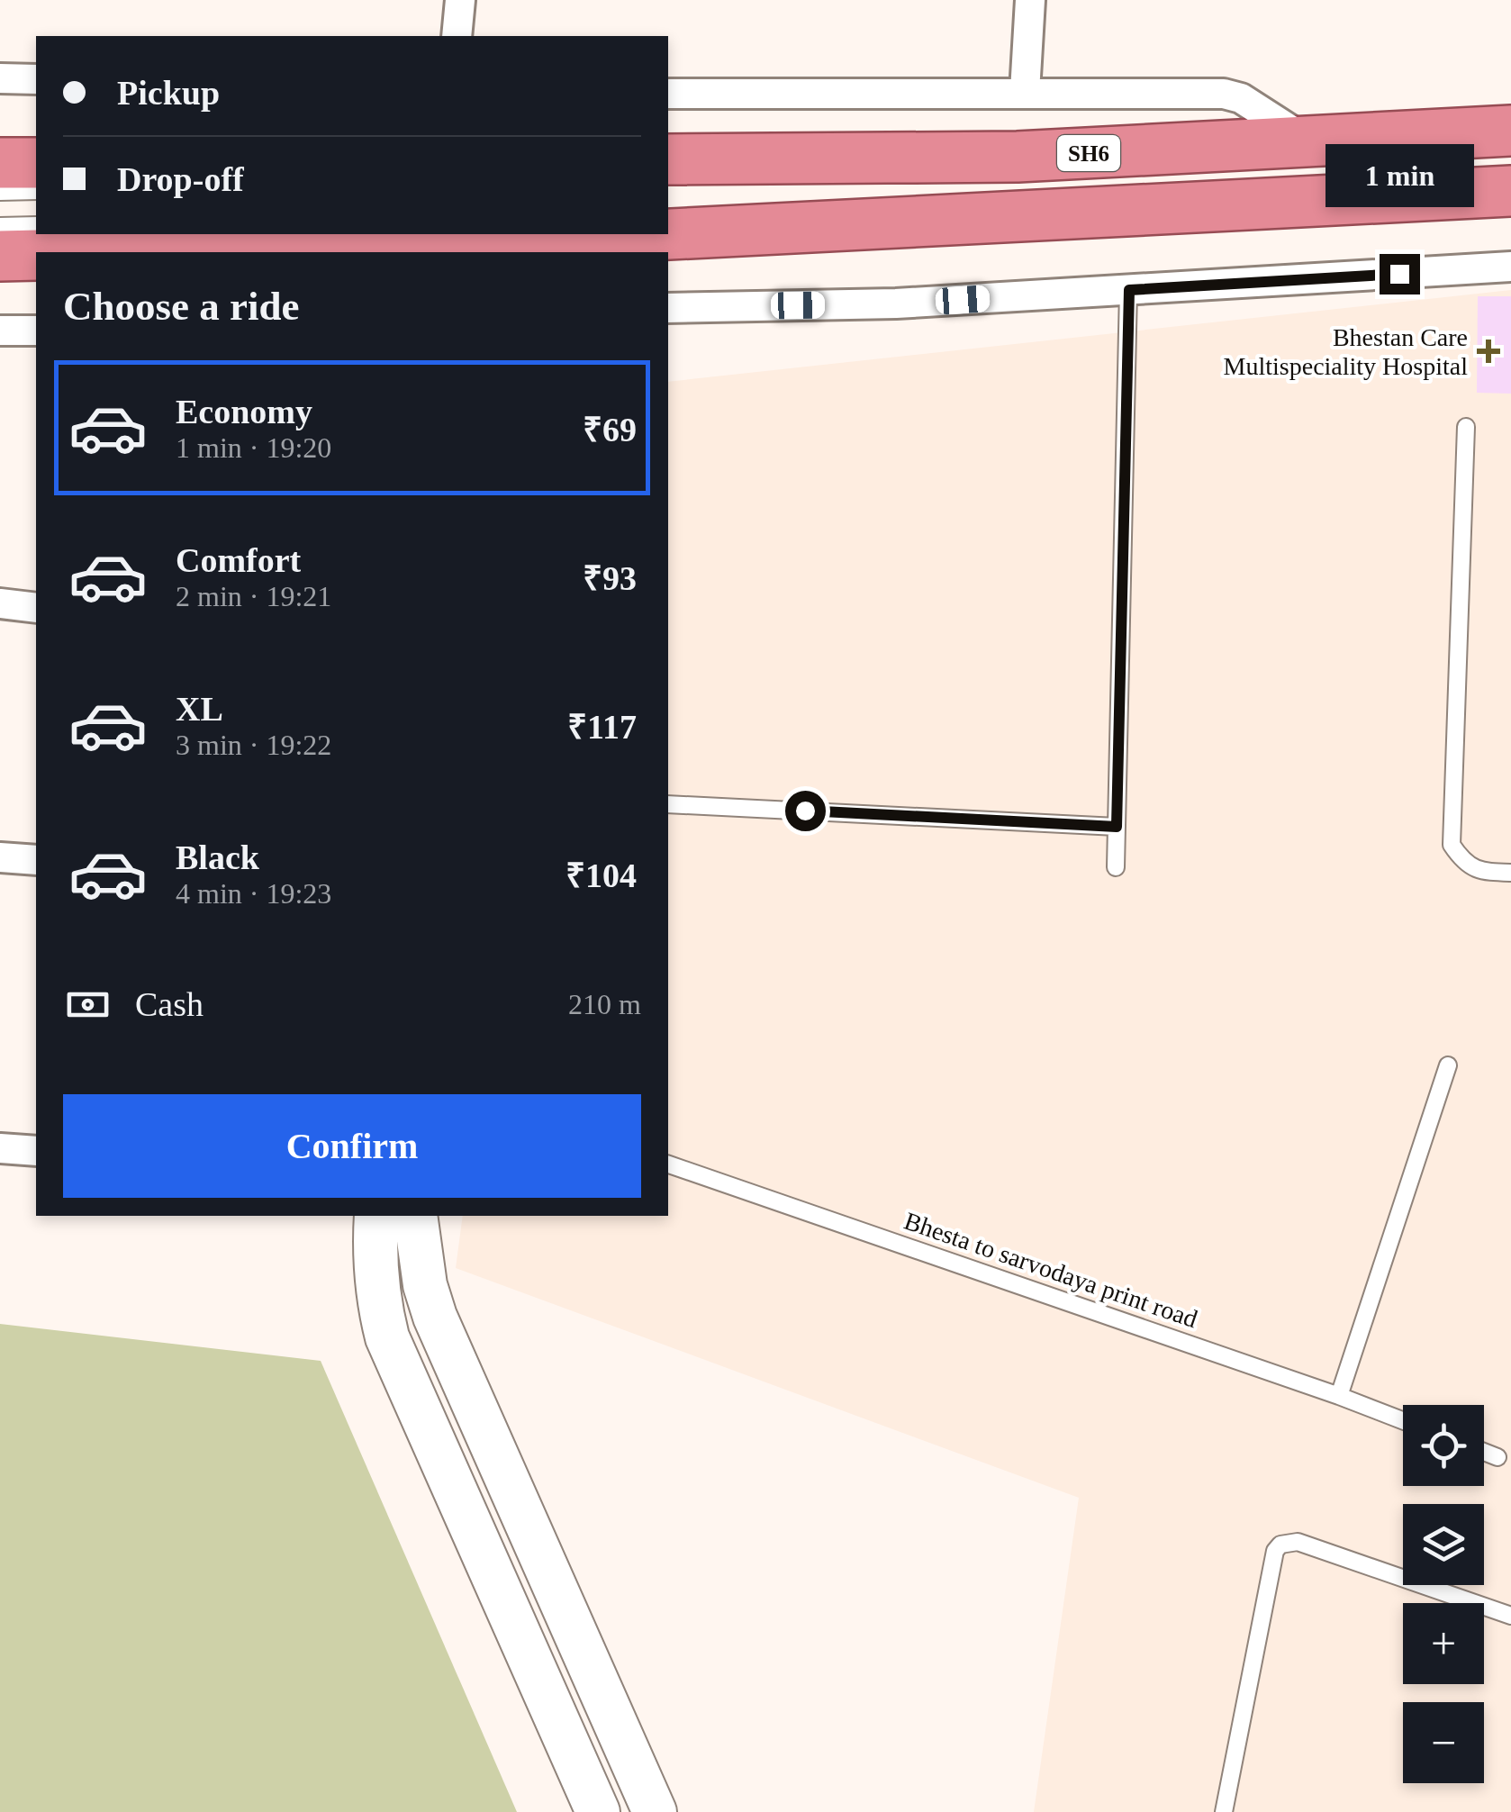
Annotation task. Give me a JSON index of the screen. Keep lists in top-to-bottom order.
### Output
{
  "streets": {
    "highway": ["SH6"],
    "lane": ["Bhesta to sarvodaya print road"]
  },
  "places": {
    "health": ["Bhestan Care Multispeciality Hospital"]
  },
  "page": {
    "banner": ["Pickup", "Drop-off"],
    "bubble": "1 min",
    "heading": "Choose a ride",
    "list": [
      {
        "name": "Economy",
        "note": "1 min · 19:20",
        "value": "₹69"
      },
      {
        "name": "Comfort",
        "note": "2 min · 19:21",
        "value": "₹93"
      },
      {
        "name": "XL",
        "note": "3 min · 19:22",
        "value": "₹117"
      },
      {
        "name": "Black",
        "note": "4 min · 19:23",
        "value": "₹104"
      }
    ],
    "pay": ["Cash", "210 m"],
    "buttons": "Confirm",
    "map_buttons": ["+", "−"]
  }
}
